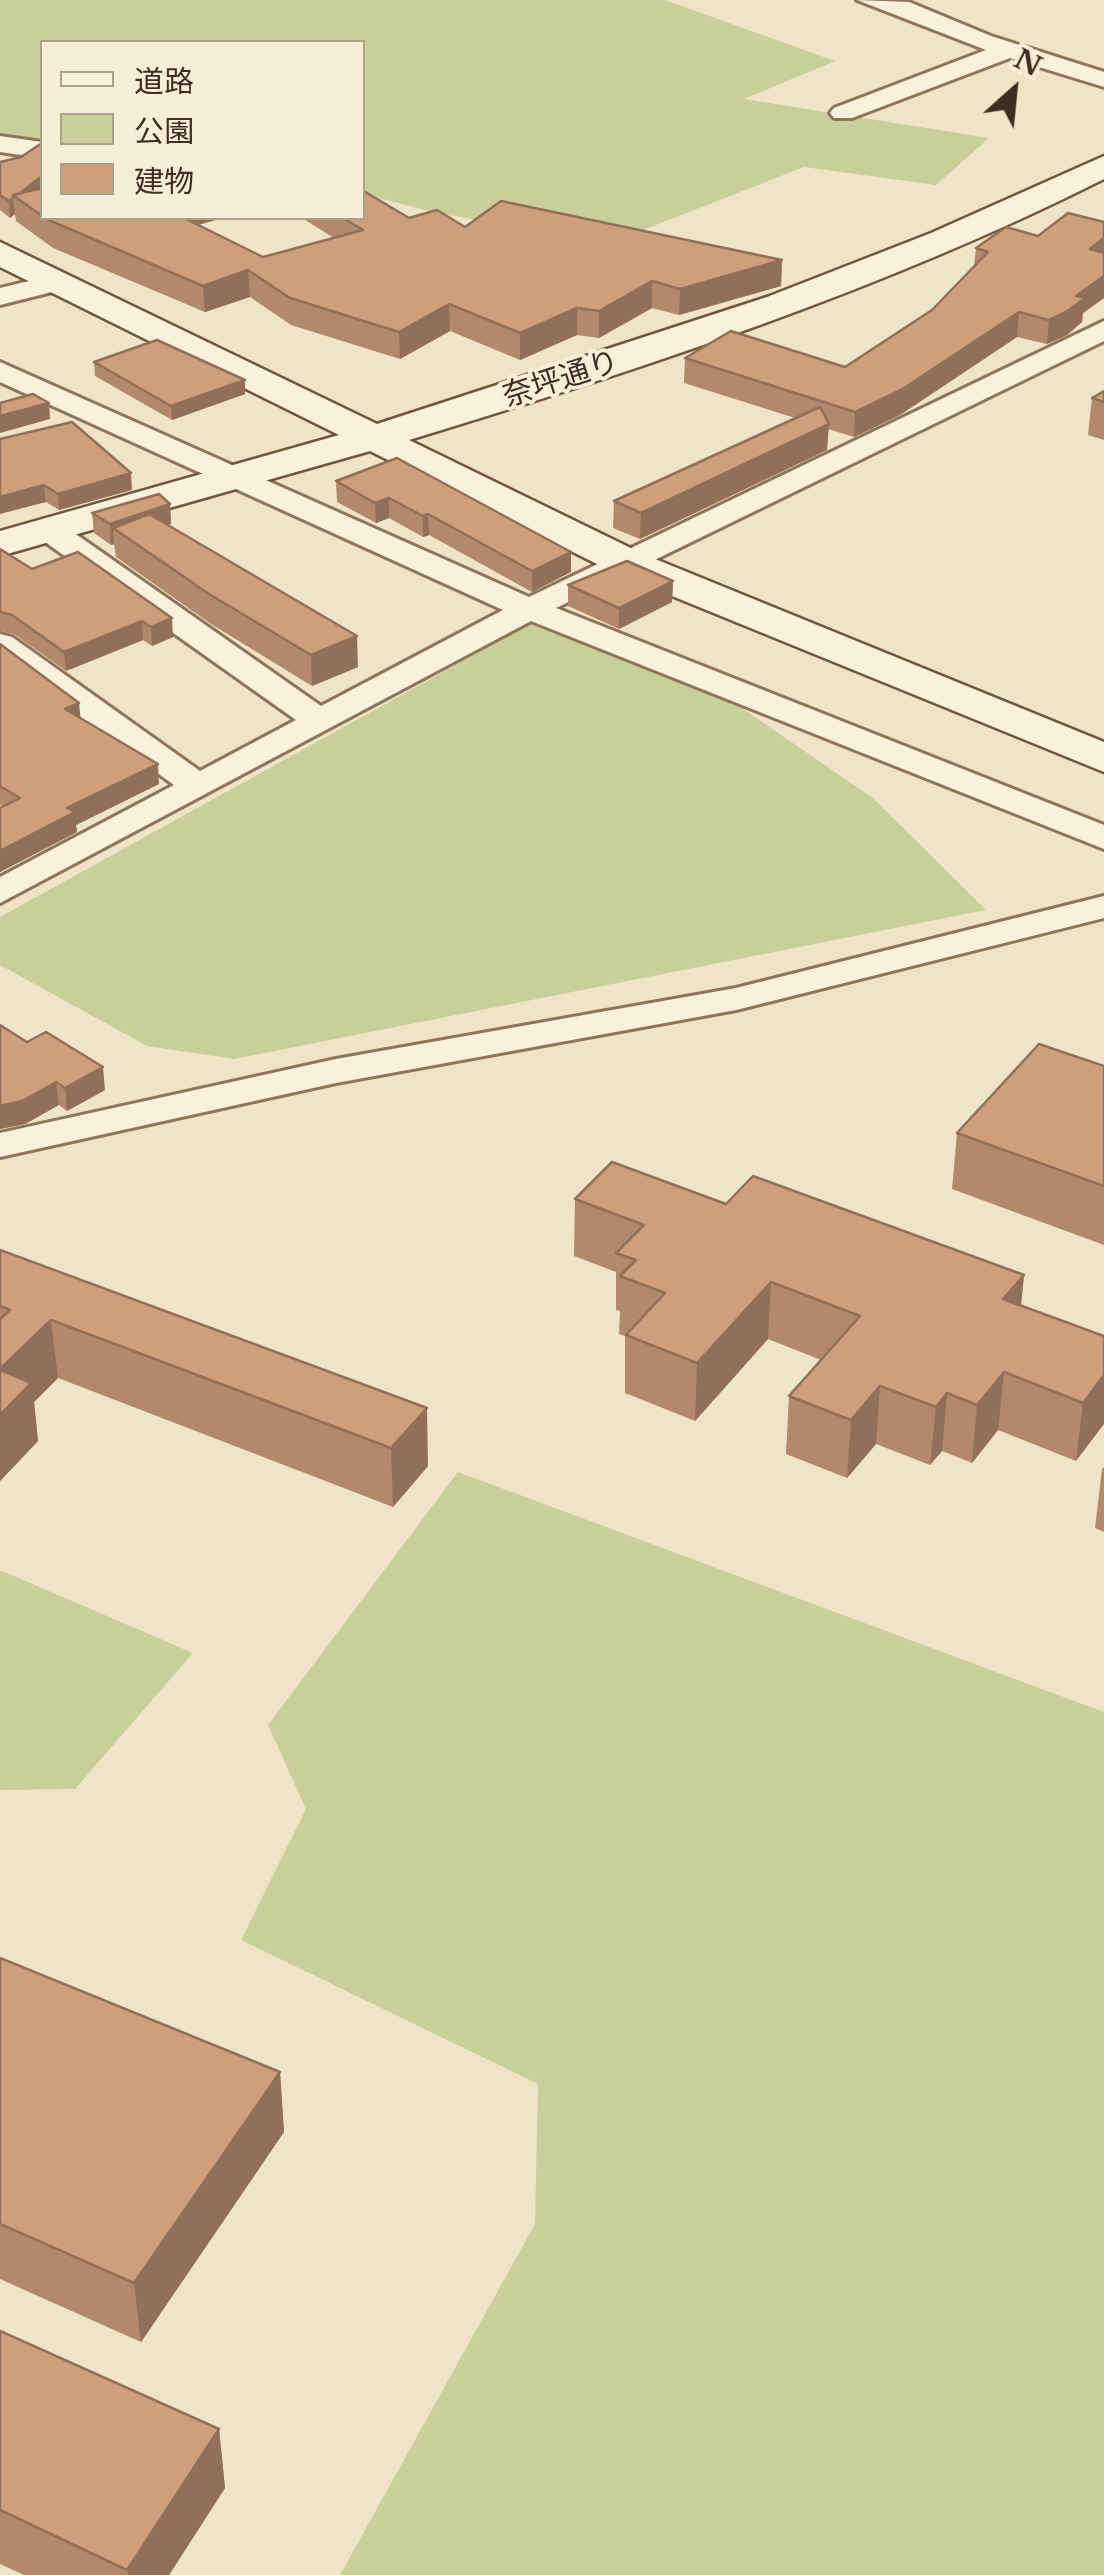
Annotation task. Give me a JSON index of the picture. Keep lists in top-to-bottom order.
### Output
{
  "streets": {
    "main road": ["奈坪通り"]
  },
  "legend": ["道路", "公園", "建物"],
  "north": "top right"
}
